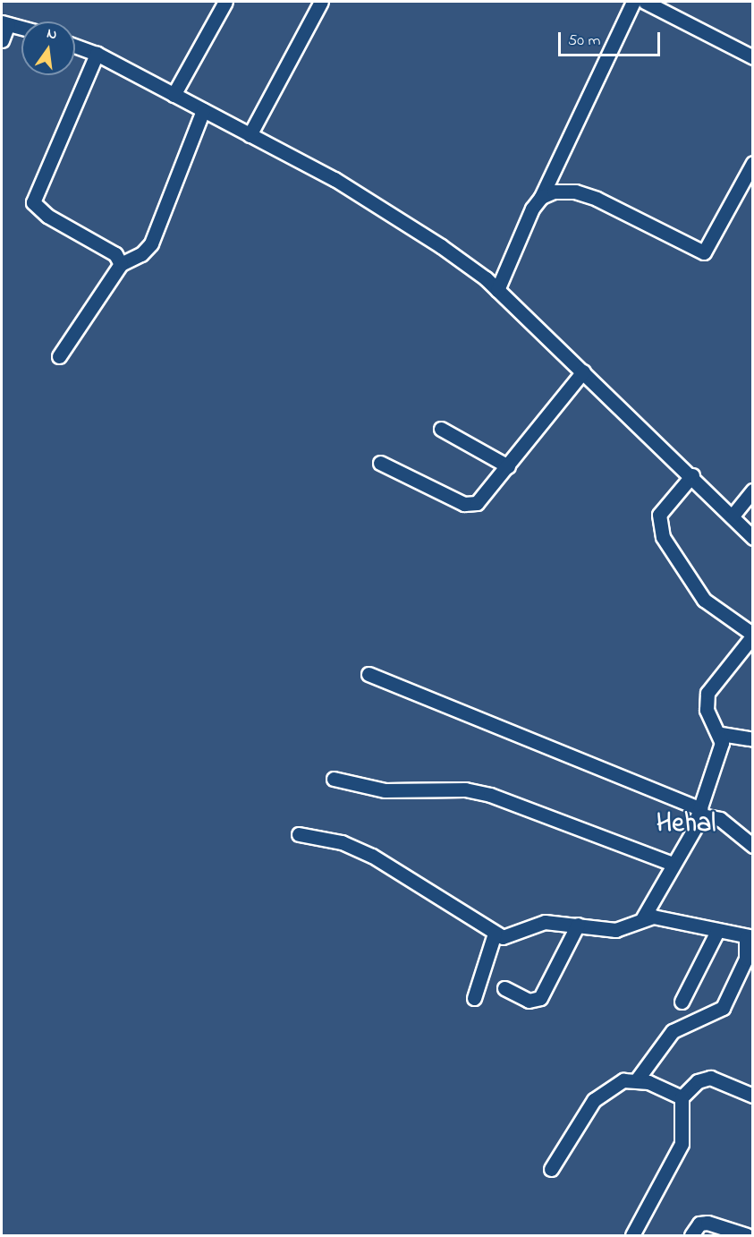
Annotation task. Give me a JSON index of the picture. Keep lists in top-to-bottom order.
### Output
{
  "districts": ["Hehal"],
  "scale_bar": "50 m",
  "north": "top"
}
